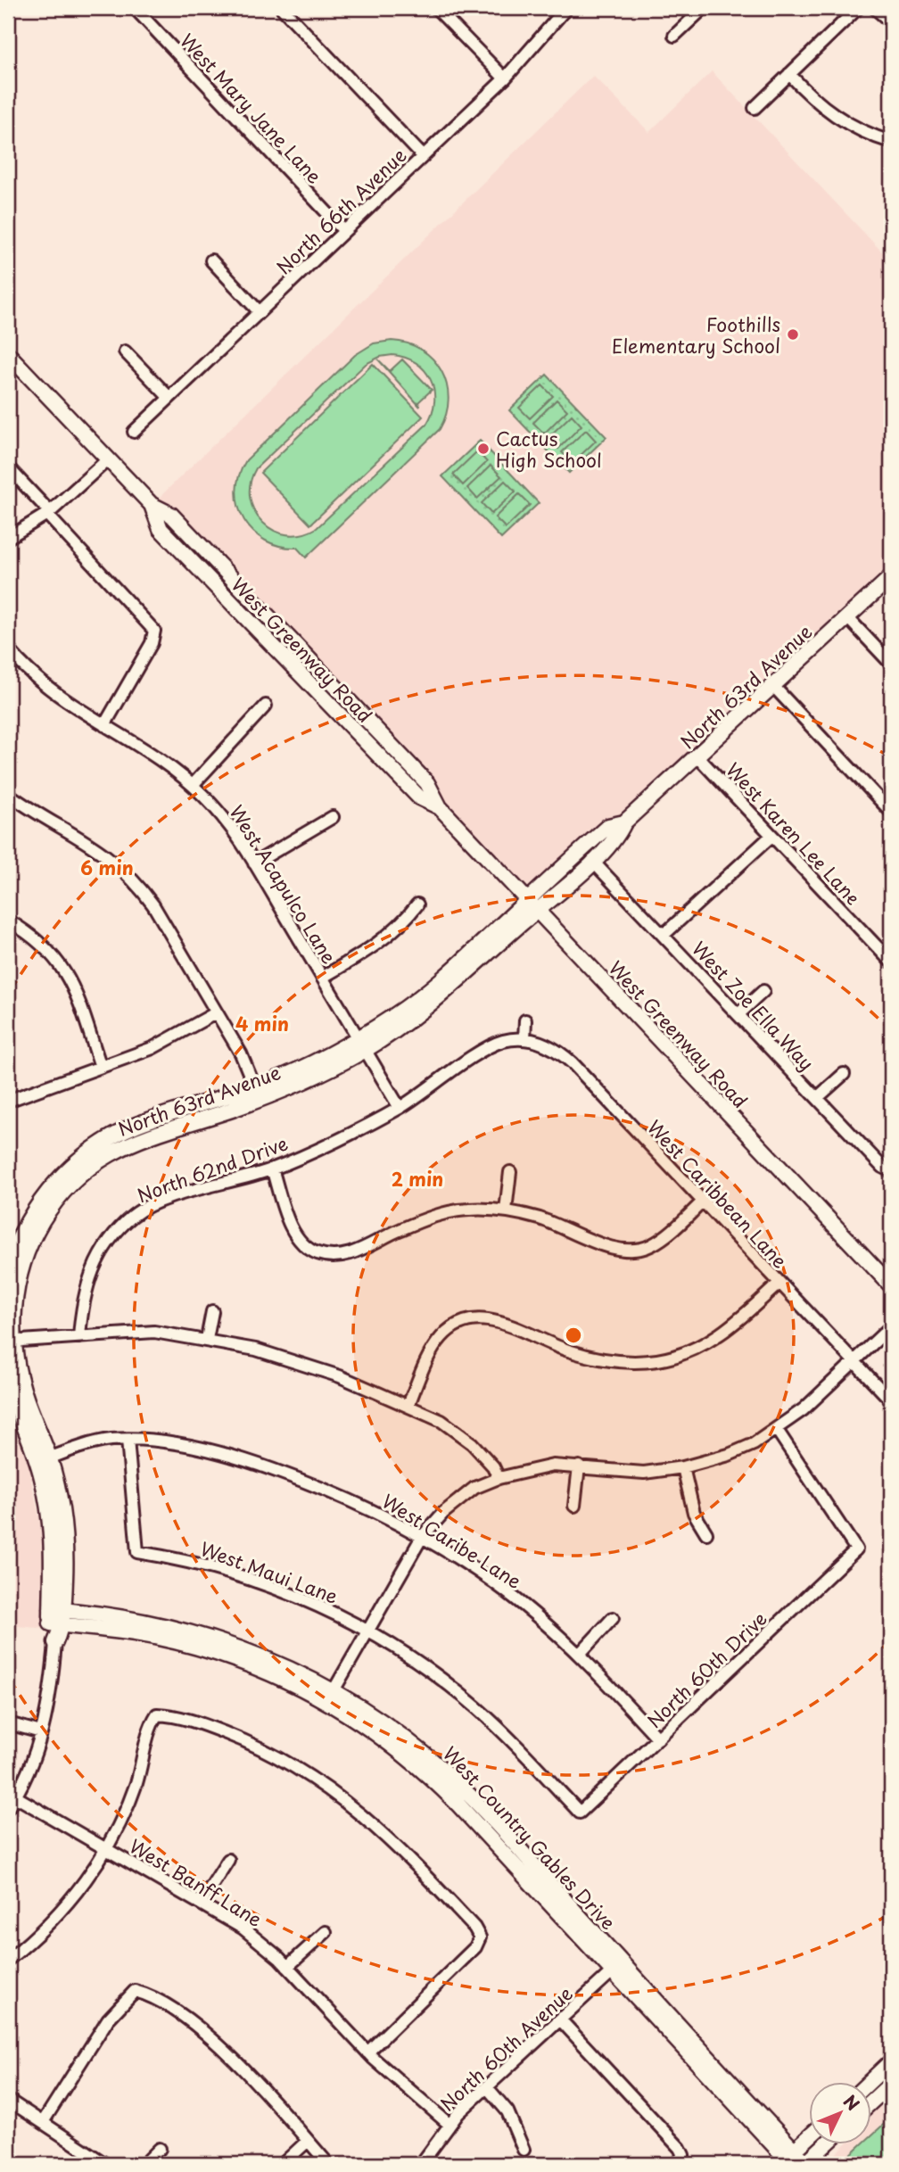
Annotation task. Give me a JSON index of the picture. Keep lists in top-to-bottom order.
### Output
{
  "streets": {
    "street": [
      "West Mary Jane Lane",
      "North 66th Avenue",
      "West Greenway Road",
      "North 63rd Avenue",
      "West Karen Lee Lane",
      "West Acapulco Lane",
      "West Zoe Ella Way",
      "North 62nd Drive",
      "West Caribbean Lane",
      "West Caribe Lane",
      "West Maui Lane",
      "North 60th Drive",
      "West Country Gables Drive",
      "West Banff Lane",
      "North 60th Avenue"
    ]
  },
  "crossings": [
    ["West Mary Jane Lane", "North 66th Avenue"],
    ["West Greenway Road", "North 63rd Avenue"],
    ["North 63rd Avenue", "West Karen Lee Lane"],
    ["North 63rd Avenue", "West Acapulco Lane"],
    ["North 63rd Avenue", "West Zoe Ella Way"],
    ["North 63rd Avenue", "West Caribe Lane"],
    ["North 63rd Avenue", "West Country Gables Drive"],
    ["North 63rd Avenue", "West Banff Lane"],
    ["West Acapulco Lane", "North 62nd Drive"],
    ["North 62nd Drive", "West Caribbean Lane"],
    ["West Caribe Lane", "West Maui Lane"],
    ["West Caribe Lane", "North 60th Drive"],
    ["West Maui Lane", "North 60th Drive"],
    ["West Country Gables Drive", "North 60th Avenue"],
    ["West Banff Lane", "North 60th Avenue"]
  ],
  "places": ["Foothills Elementary School", "Cactus High School"],
  "north": "top right",
  "rings": ["6 min", "4 min", "2 min"]
}
